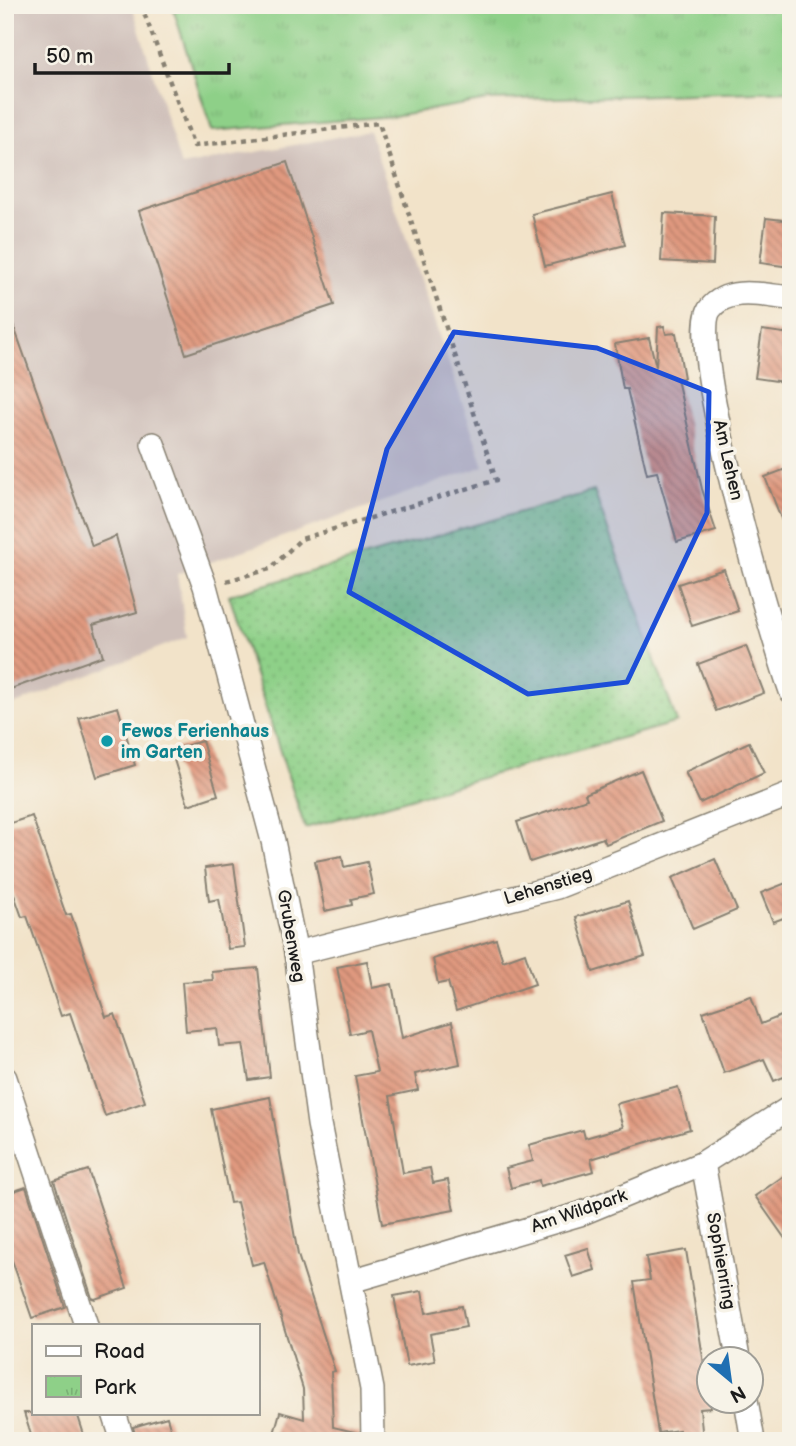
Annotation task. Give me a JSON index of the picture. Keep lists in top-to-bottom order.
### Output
{
  "streets": {
    "street": [
      "Am Lehen",
      "Lehenstieg",
      "Grubenweg",
      "Am Wildpark",
      "Sophienring"
    ]
  },
  "crossings": [
    ["Lehenstieg", "Grubenweg"],
    ["Grubenweg", "Am Wildpark"],
    ["Am Wildpark", "Sophienring"]
  ],
  "places": ["Fewos Ferienhaus im Garten"],
  "legend": ["Road", "Park"],
  "scale_bar": "50 m",
  "north": "bottom right"
}
